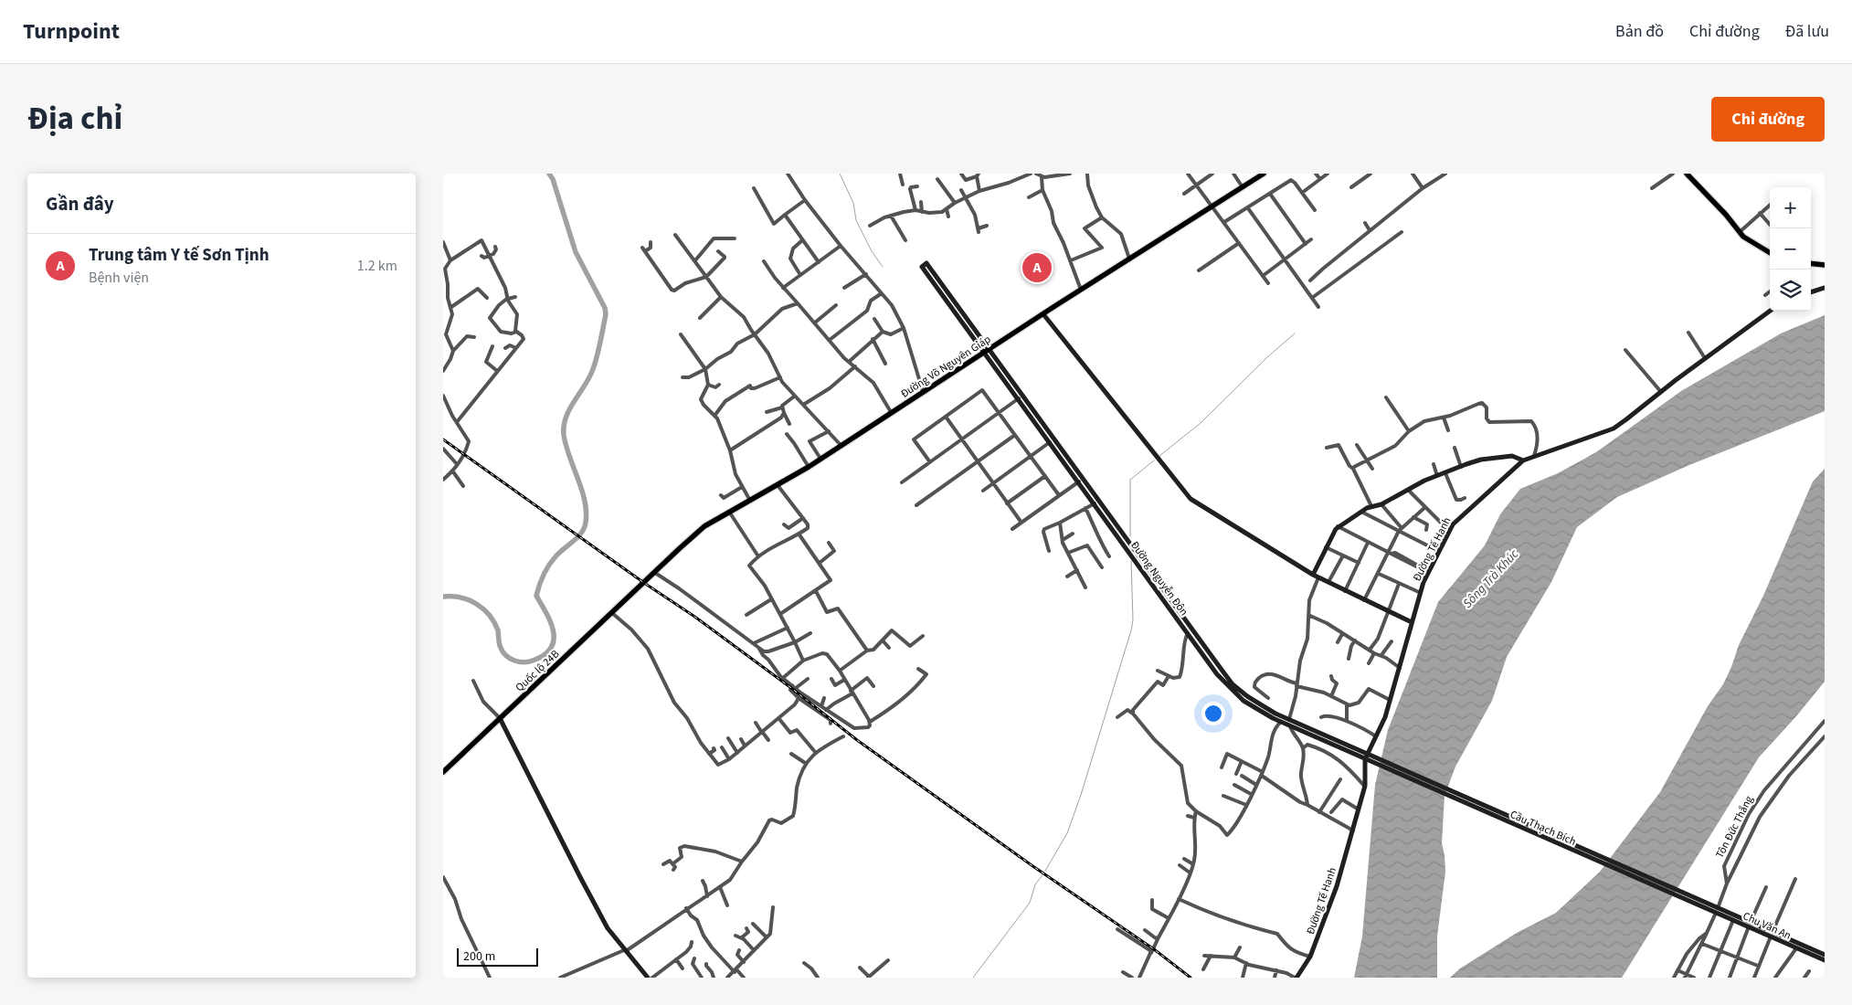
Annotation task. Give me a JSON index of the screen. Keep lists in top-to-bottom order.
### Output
{
  "streets": {
    "main road": ["Đường Võ Nguyên Giáp", "Quốc lộ 24B"],
    "street": [
      "Đường Tế Hanh",
      "Đường Nguyễn Đôn",
      "Tôn Đức Thắng",
      "Cầu Thạch Bích",
      "Chu Văn An"
    ]
  },
  "crossings": [
    ["Đường Võ Nguyên Giáp", "Đường Nguyễn Đôn"],
    ["Đường Võ Nguyên Giáp", "Quốc lộ 24B"],
    ["Đường Tế Hanh", "Đường Nguyễn Đôn"],
    ["Đường Tế Hanh", "Cầu Thạch Bích"],
    ["Đường Nguyễn Đôn", "Cầu Thạch Bích"],
    ["Tôn Đức Thắng", "Chu Văn An"],
    ["Cầu Thạch Bích", "Chu Văn An"]
  ],
  "water": ["Sông Trà Khúc"],
  "scale_bar": "200 m",
  "page": {
    "header": "Turnpoint",
    "nav": ["Bản đồ", "Chỉ đường", "Đã lưu"],
    "title": "Địa chỉ",
    "buttons": "Chỉ đường",
    "heading": "Gần đây",
    "map_buttons": ["+", "−"],
    "list": [
      {
        "mark": "A",
        "name": "Trung tâm Y tế Sơn Tịnh",
        "note": "Bệnh viện",
        "value": "1.2 km"
      }
    ],
    "pins": "A",
    "scale": "200 m"
  }
}
